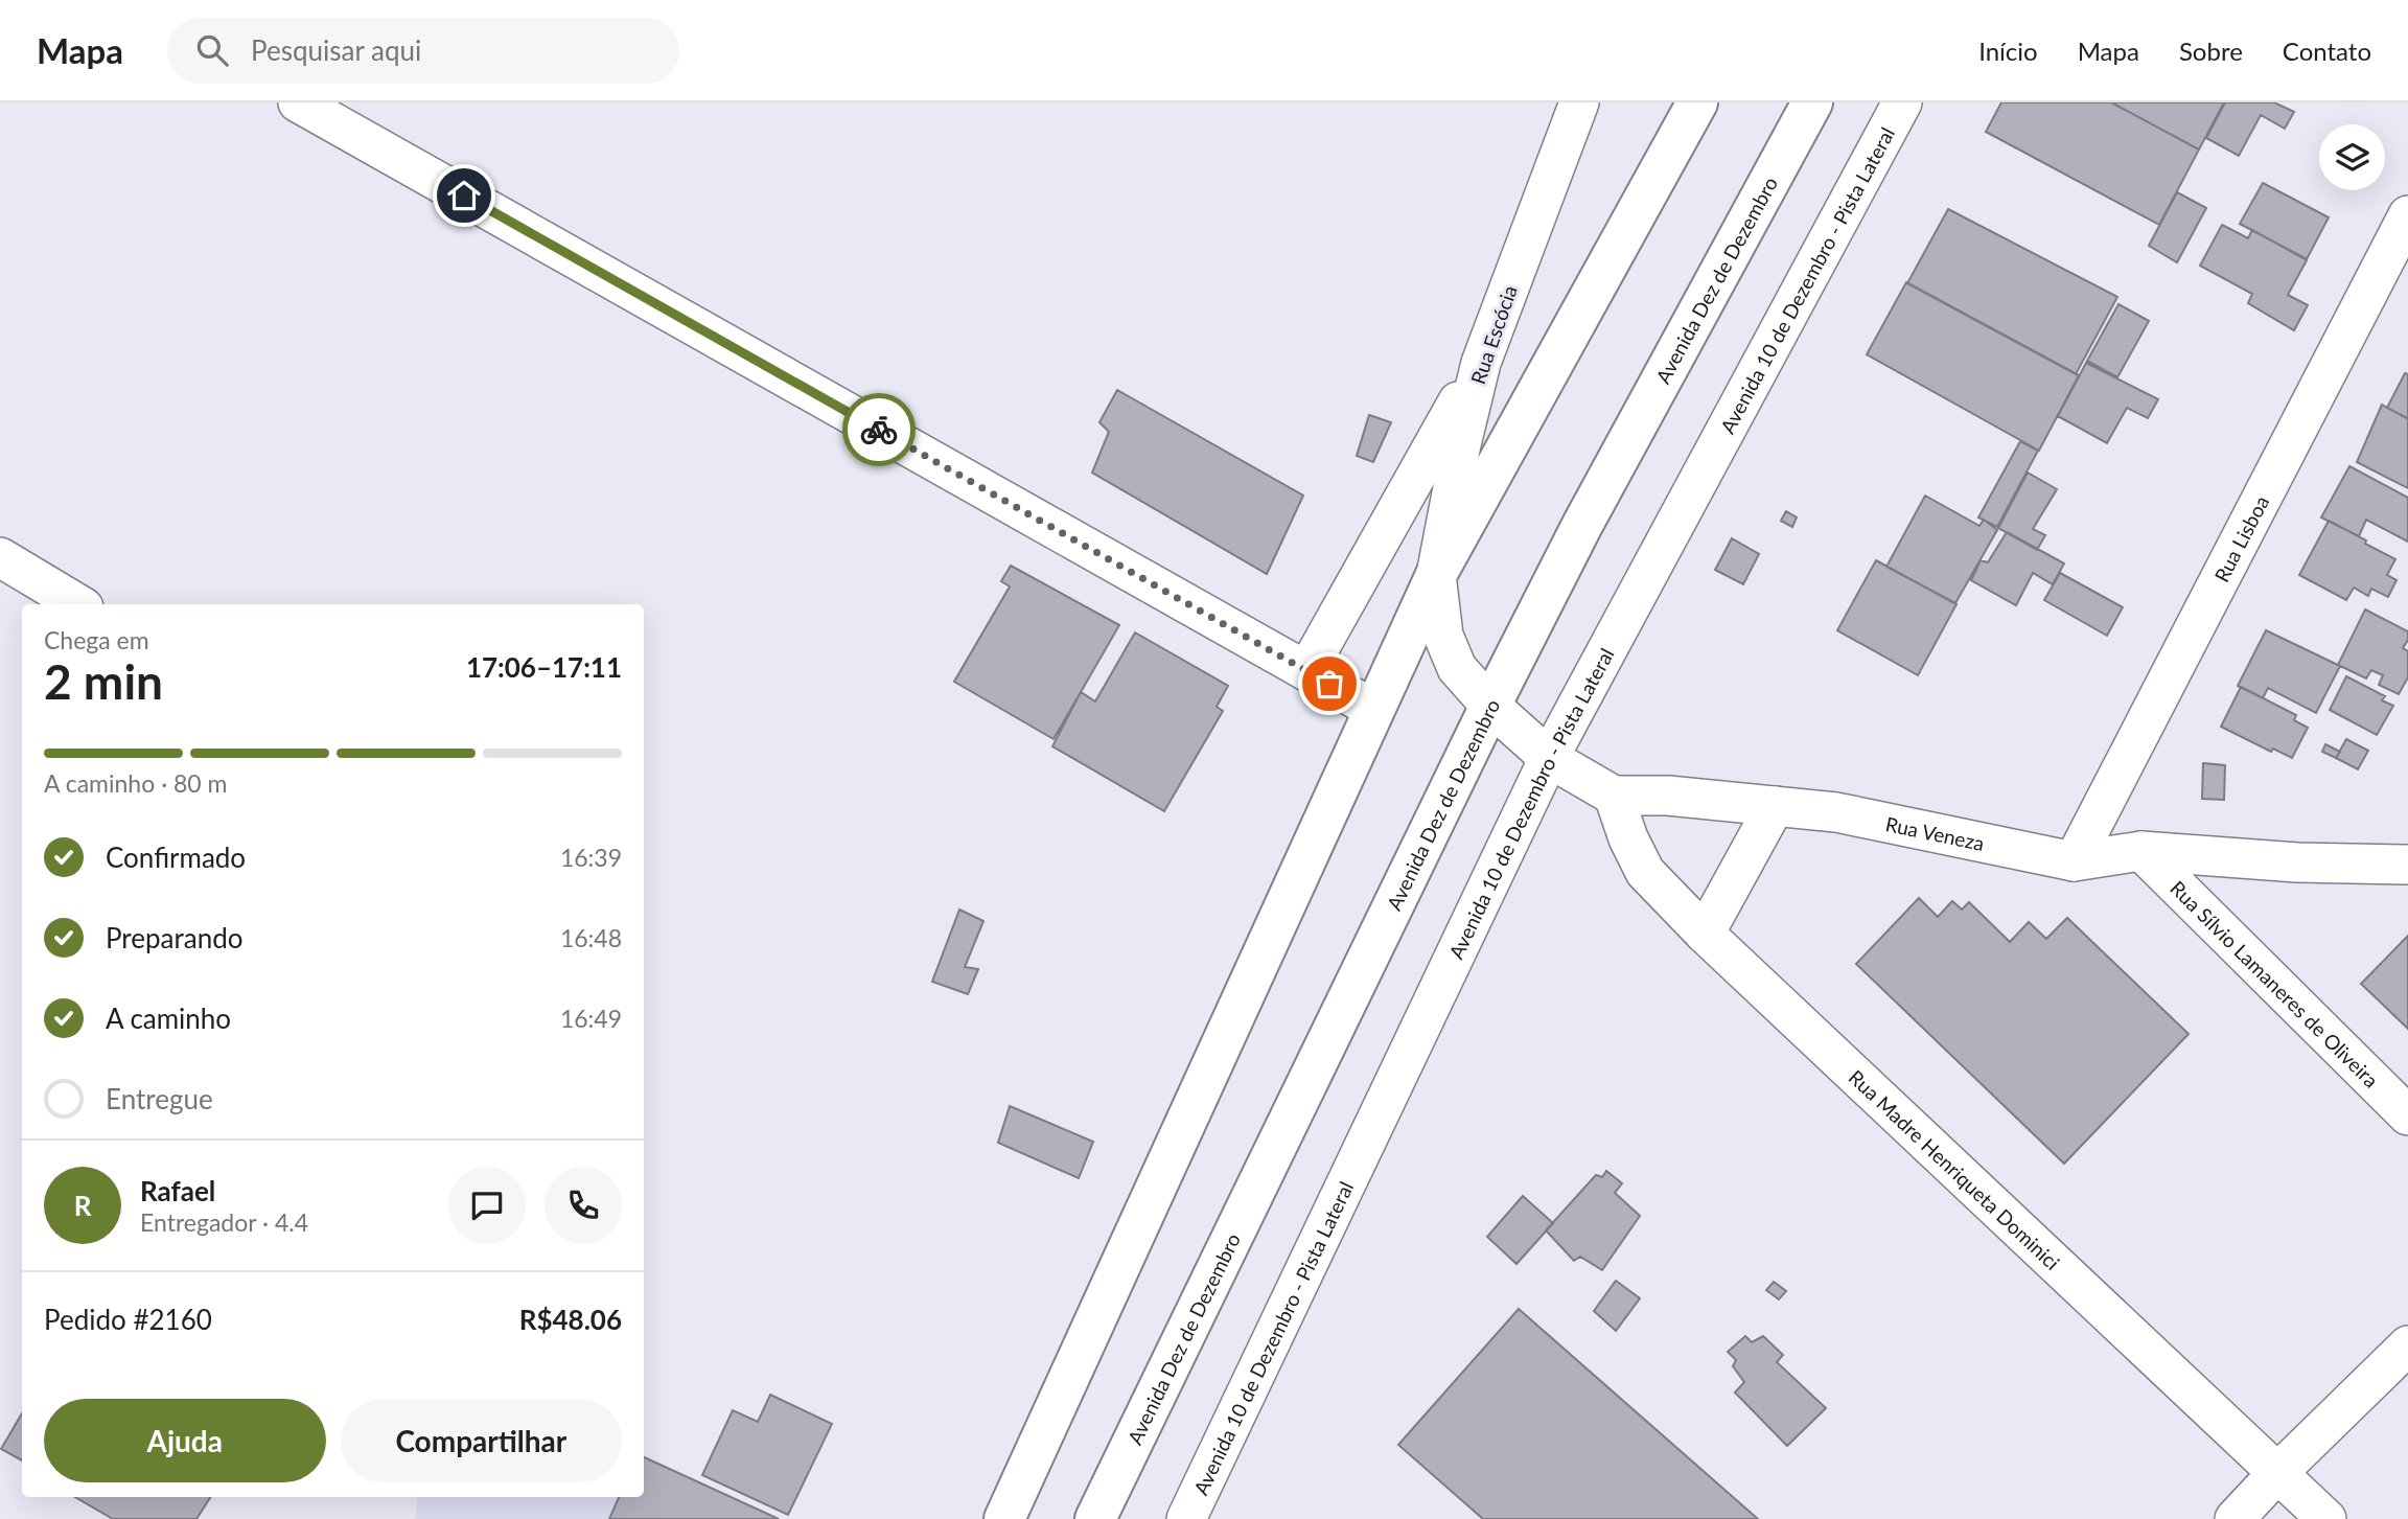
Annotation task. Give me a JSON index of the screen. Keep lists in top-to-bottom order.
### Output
{
  "streets": {
    "highway": ["Avenida Dez de Dezembro"],
    "street": [
      "Avenida 10 de Dezembro - Pista Lateral",
      "Rua Escócia",
      "Rua Lisboa",
      "Rua Veneza",
      "Rua Sílvio Lamaneres de Oliveira",
      "Rua Madre Henriqueta Dominici"
    ]
  },
  "crossings": [
    ["Avenida Dez de Dezembro", "Rua Escócia"],
    ["Rua Lisboa", "Rua Veneza"],
    ["Rua Veneza", "Rua Sílvio Lamaneres de Oliveira"],
    ["Rua Veneza", "Rua Madre Henriqueta Dominici"]
  ],
  "page": {
    "header": "Mapa",
    "search": "Pesquisar aqui",
    "nav": [
      "Início",
      "Mapa",
      "Sobre",
      "Contato"
    ],
    "heading": ["2 min", "Chega em", "17:06–17:11"],
    "panel": [
      "Rafael",
      "Entregador · 4.4",
      "Pedido #2160",
      "R$48.06"
    ],
    "bar": "A caminho · 80 m",
    "list": [
      ["Confirmado", "16:39"],
      ["Preparando", "16:48"],
      ["A caminho", "16:49"],
      "Entregue"
    ],
    "round": "R",
    "buttons": ["Ajuda", "Compartilhar"]
  }
}
